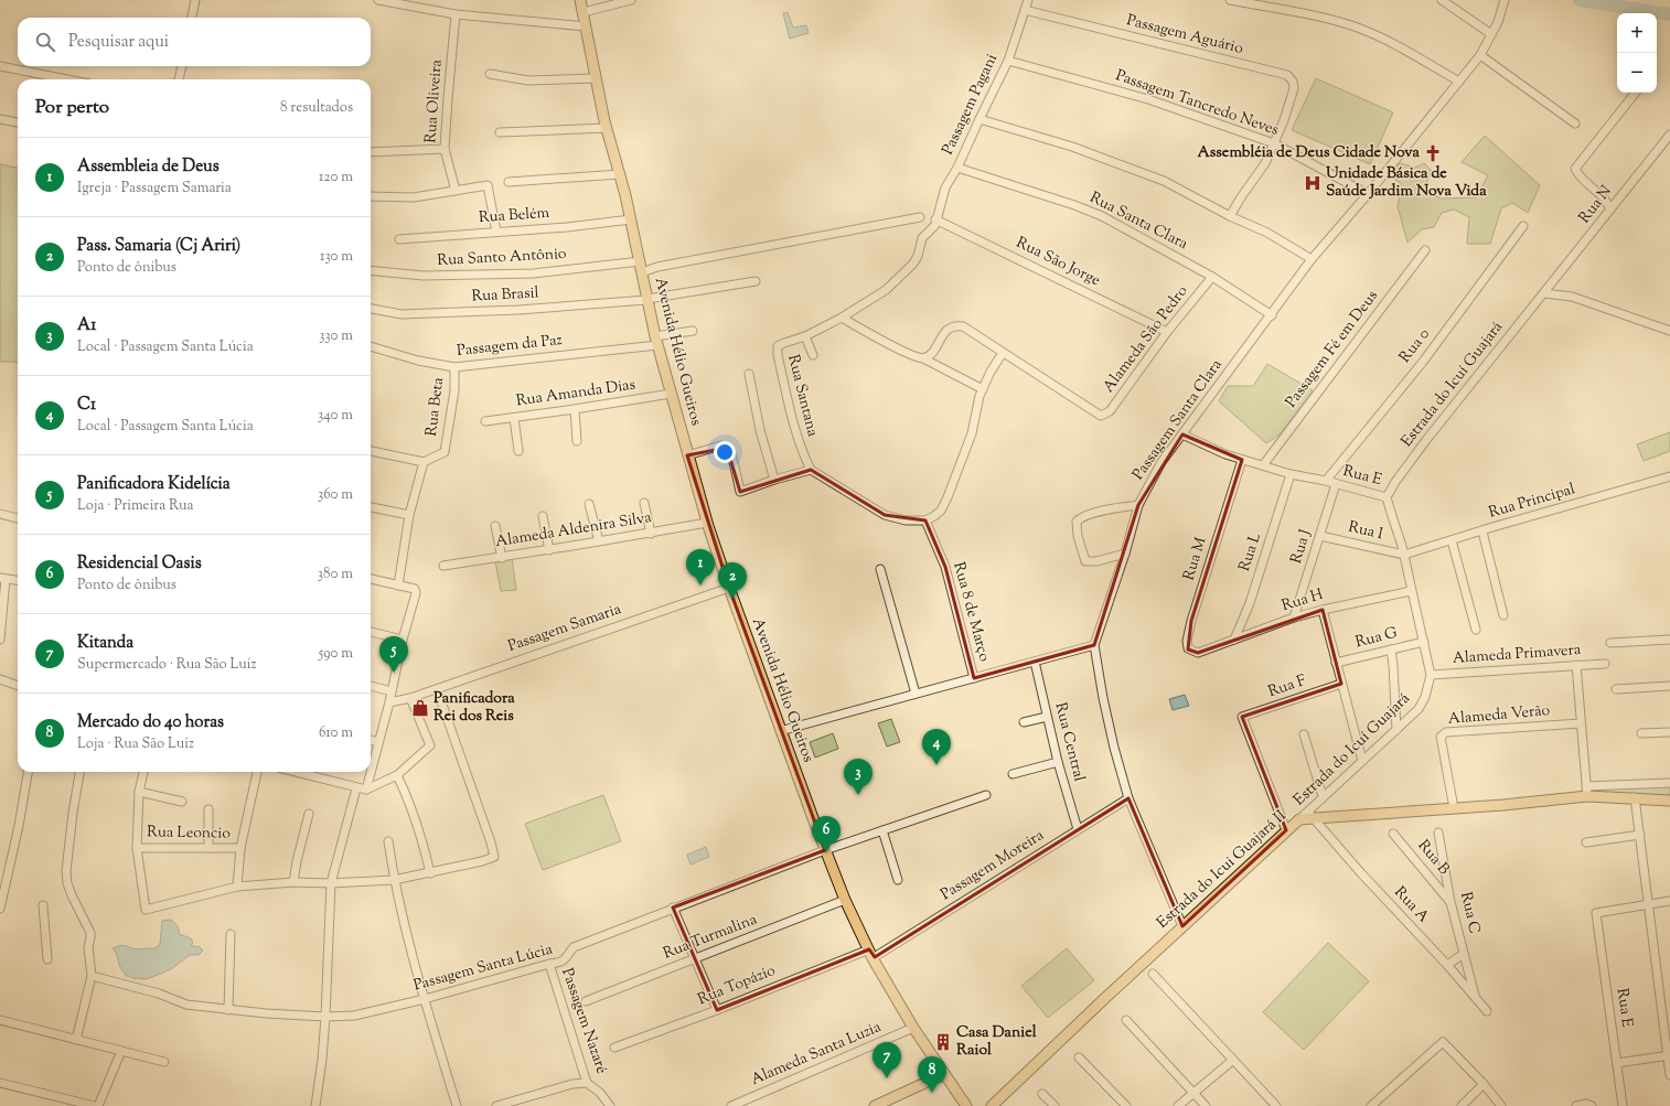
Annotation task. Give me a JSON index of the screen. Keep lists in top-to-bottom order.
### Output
{
  "streets": {
    "main road": ["Avenida Hélio Gueiros", "Estrada do Icui Guajará II"],
    "street": [
      "Passagem Aguário",
      "Rua Oliveira",
      "Passagem Tancredo Neves",
      "Passagem Pagani",
      "Rua N",
      "Rua Belém",
      "Rua Santa Clara",
      "Rua Santo Antônio",
      "Rua São Jorge",
      "Rua Brasil",
      "Alameda São Pedro",
      "Passagem da Paz",
      "Rua 0",
      "Passagem Fé em Deus",
      "Estrada do Icuí Guajará",
      "Rua Amanda Dias",
      "Rua Santana",
      "Rua Beta",
      "Passagem Santa Clara",
      "Rua E",
      "Rua Principal",
      "Alameda Aldenira Silva",
      "Rua I",
      "Rua J",
      "Rua L",
      "Rua M",
      "Rua H",
      "Rua 8 de Março",
      "Passagem Samaria",
      "Rua G",
      "Alameda Primavera",
      "Rua F",
      "Alameda Verão",
      "Rua Central",
      "Rua Leoncio",
      "Rua B",
      "Passagem Moreira",
      "Rua A",
      "Rua C",
      "Rua Turmalina",
      "Passagem Santa Lúcia",
      "Rua Topázio",
      "Passagem Nazaré",
      "Alameda Santa Luzia"
    ]
  },
  "crossings": [
    ["Passagem Aguário", "Passagem Tancredo Neves"],
    ["Passagem Aguário", "Passagem Pagani"],
    ["Passagem Tancredo Neves", "Passagem Pagani"],
    ["Passagem Tancredo Neves", "Passagem Santa Clara"],
    ["Passagem Pagani", "Rua Santa Clara"],
    ["Passagem Pagani", "Rua São Jorge"],
    ["Passagem Pagani", "Rua Santana"],
    ["Rua N", "Estrada do Icuí Guajará"],
    ["Rua Belém", "Avenida Hélio Gueiros"],
    ["Rua Santa Clara", "Alameda São Pedro"],
    ["Rua Santa Clara", "Passagem Santa Clara"],
    ["Rua Santo Antônio", "Avenida Hélio Gueiros"],
    ["Rua São Jorge", "Alameda São Pedro"],
    ["Rua Brasil", "Avenida Hélio Gueiros"],
    ["Passagem da Paz", "Avenida Hélio Gueiros"],
    ["Passagem da Paz", "Rua Beta"],
    ["Rua 0", "Rua E"],
    ["Passagem Fé em Deus", "Rua E"],
    ["Avenida Hélio Gueiros", "Rua Amanda Dias"],
    ["Avenida Hélio Gueiros", "Alameda Aldenira Silva"],
    ["Avenida Hélio Gueiros", "Passagem Samaria"],
    ["Avenida Hélio Gueiros", "Passagem Moreira"],
    ["Avenida Hélio Gueiros", "Rua Turmalina"],
    ["Avenida Hélio Gueiros", "Passagem Santa Lúcia"],
    ["Avenida Hélio Gueiros", "Rua Topázio"],
    ["Avenida Hélio Gueiros", "Alameda Santa Luzia"],
    ["Estrada do Icuí Guajará", "Rua E"],
    ["Estrada do Icuí Guajará", "Alameda Primavera"],
    ["Estrada do Icuí Guajará", "Estrada do Icui Guajará II"],
    ["Estrada do Icuí Guajará", "Rua A"],
    ["Passagem Santa Clara", "Rua E"],
    ["Passagem Santa Clara", "Passagem Moreira"],
    ["Passagem Santa Clara", "Estrada do Icui Guajará II"],
    ["Rua E", "Rua Principal"],
    ["Rua E", "Rua I"],
    ["Rua E", "Rua J"],
    ["Rua E", "Rua L"],
    ["Rua E", "Rua M"],
    ["Rua E", "Rua H"],
    ["Rua E", "Rua G"],
    ["Rua E", "Alameda Primavera"],
    ["Rua Principal", "Rua I"],
    ["Rua I", "Rua J"],
    ["Rua J", "Rua H"],
    ["Rua L", "Rua H"],
    ["Rua M", "Rua H"],
    ["Rua F", "Estrada do Icui Guajará II"],
    ["Alameda Verão", "Estrada do Icui Guajará II"],
    ["Rua Central", "Passagem Moreira"],
    ["Rua B", "Rua C"],
    ["Passagem Moreira", "Rua Topázio"],
    ["Estrada do Icui Guajará II", "Rua A"],
    ["Rua A", "Rua C"],
    ["Passagem Santa Lúcia", "Passagem Nazaré"]
  ],
  "places": {
    "church": ["Assembléia de Deus Cidade Nova"],
    "hospital": ["Unidade Básica de Saúde Jardim Nova Vida"],
    "shop": ["Panificadora Rei dos Reis"],
    "building": ["Casa Daniel Raiol"]
  },
  "page": {
    "map_buttons": ["+", "−"],
    "search": "Pesquisar aqui",
    "heading": ["Por perto", "8 resultados"],
    "list": [
      {
        "mark": "1",
        "name": "Assembleia de Deus",
        "note": "Igreja · Passagem Samaria",
        "value": "120 m"
      },
      {
        "mark": "2",
        "name": "Pass. Samaria (Cj Ariri)",
        "note": "Ponto de ônibus",
        "value": "130 m"
      },
      {
        "mark": "3",
        "name": "A1",
        "note": "Local · Passagem Santa Lúcia",
        "value": "330 m"
      },
      {
        "mark": "4",
        "name": "C1",
        "note": "Local · Passagem Santa Lúcia",
        "value": "340 m"
      },
      {
        "mark": "5",
        "name": "Panificadora Kidelícia",
        "note": "Loja · Primeira Rua",
        "value": "360 m"
      },
      {
        "mark": "6",
        "name": "Residencial Oasis",
        "note": "Ponto de ônibus",
        "value": "380 m"
      },
      {
        "mark": "7",
        "name": "Kitanda",
        "note": "Supermercado · Rua São Luíz",
        "value": "590 m"
      },
      {
        "mark": "8",
        "name": "Mercado do 40 horas",
        "note": "Loja · Rua São Luíz",
        "value": "610 m"
      }
    ],
    "pins": [
      "1",
      "2",
      "5",
      "4",
      "3",
      "6",
      "7",
      "8"
    ]
  }
}
